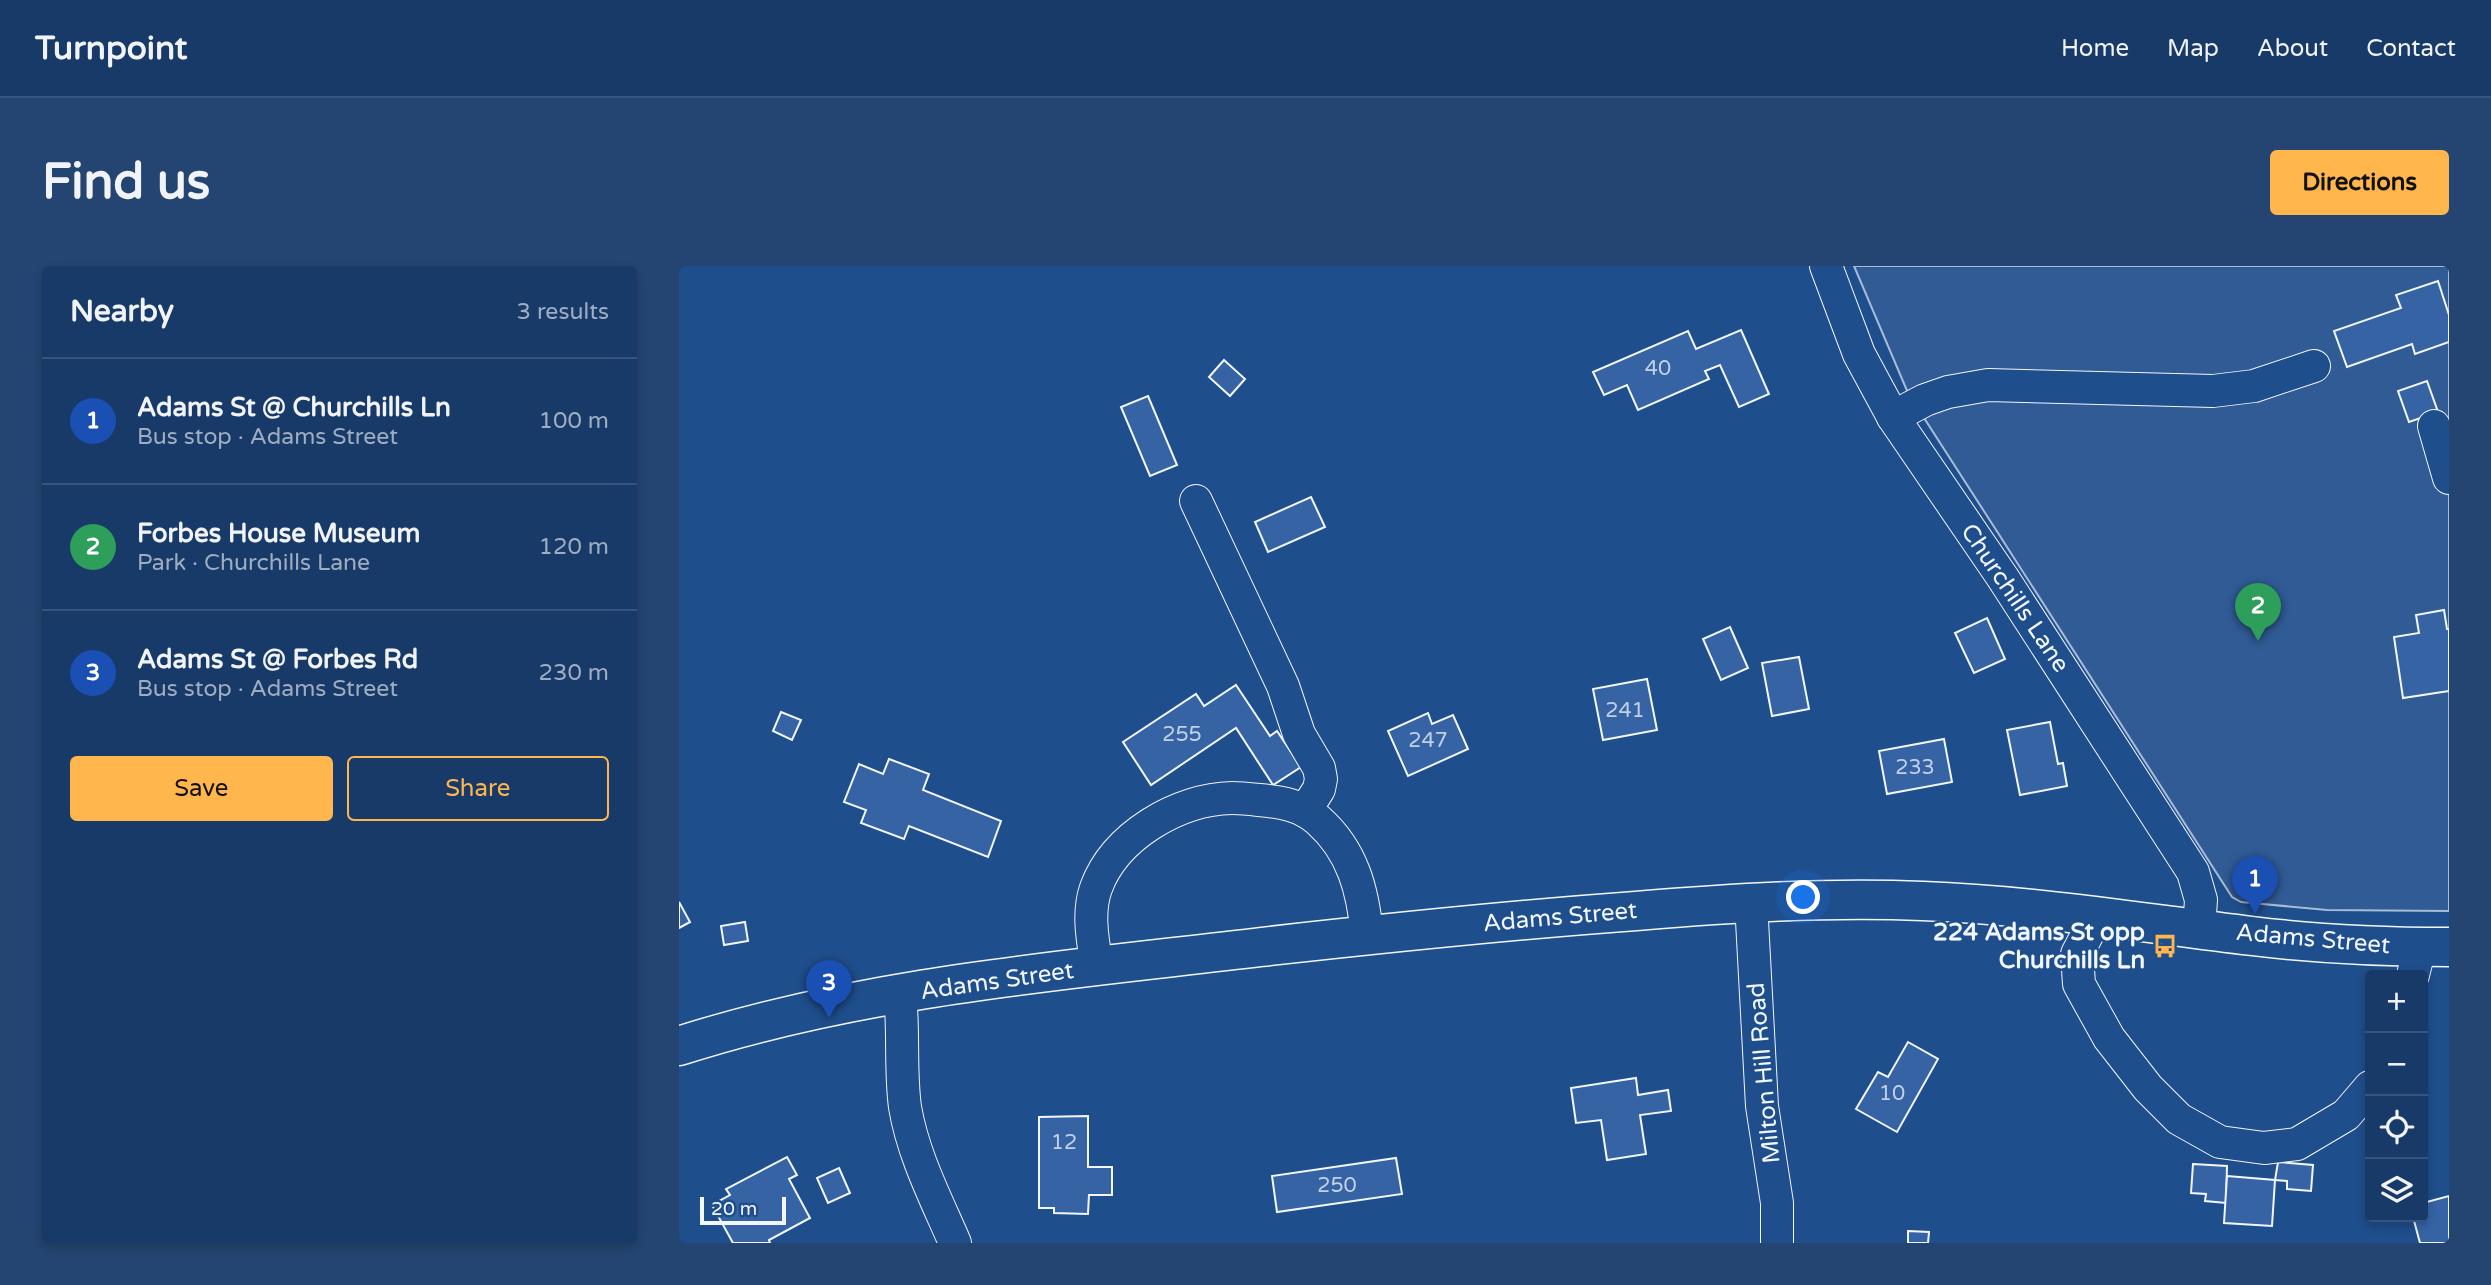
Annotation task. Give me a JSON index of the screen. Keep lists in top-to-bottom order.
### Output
{
  "streets": {
    "main road": ["Adams Street"],
    "street": ["Churchills Lane", "Milton Hill Road"]
  },
  "crossings": [
    ["Churchills Lane", "Adams Street"],
    ["Adams Street", "Milton Hill Road"]
  ],
  "places": {
    "bus stop": ["224 Adams St opp Churchills Ln"]
  },
  "house_numbers": [
    "40",
    "241",
    "255",
    "247",
    "233",
    "10",
    "12",
    "250"
  ],
  "scale_bar": "20 m",
  "page": {
    "header": "Turnpoint",
    "nav": [
      "Home",
      "Map",
      "About",
      "Contact"
    ],
    "buttons": [
      "Directions",
      ["Save", "Share"]
    ],
    "title": "Find us",
    "heading": ["Nearby", "3 results"],
    "list": [
      {
        "mark": "1",
        "name": "Adams St @ Churchills Ln",
        "note": "Bus stop · Adams Street",
        "value": "100 m"
      },
      {
        "mark": "2",
        "name": "Forbes House Museum",
        "note": "Park · Churchills Lane",
        "value": "120 m"
      },
      {
        "mark": "3",
        "name": "Adams St @ Forbes Rd",
        "note": "Bus stop · Adams Street",
        "value": "230 m"
      }
    ],
    "pins": ["2", "1", "3"],
    "map_buttons": ["+", "−"],
    "scale": "20 m"
  }
}
